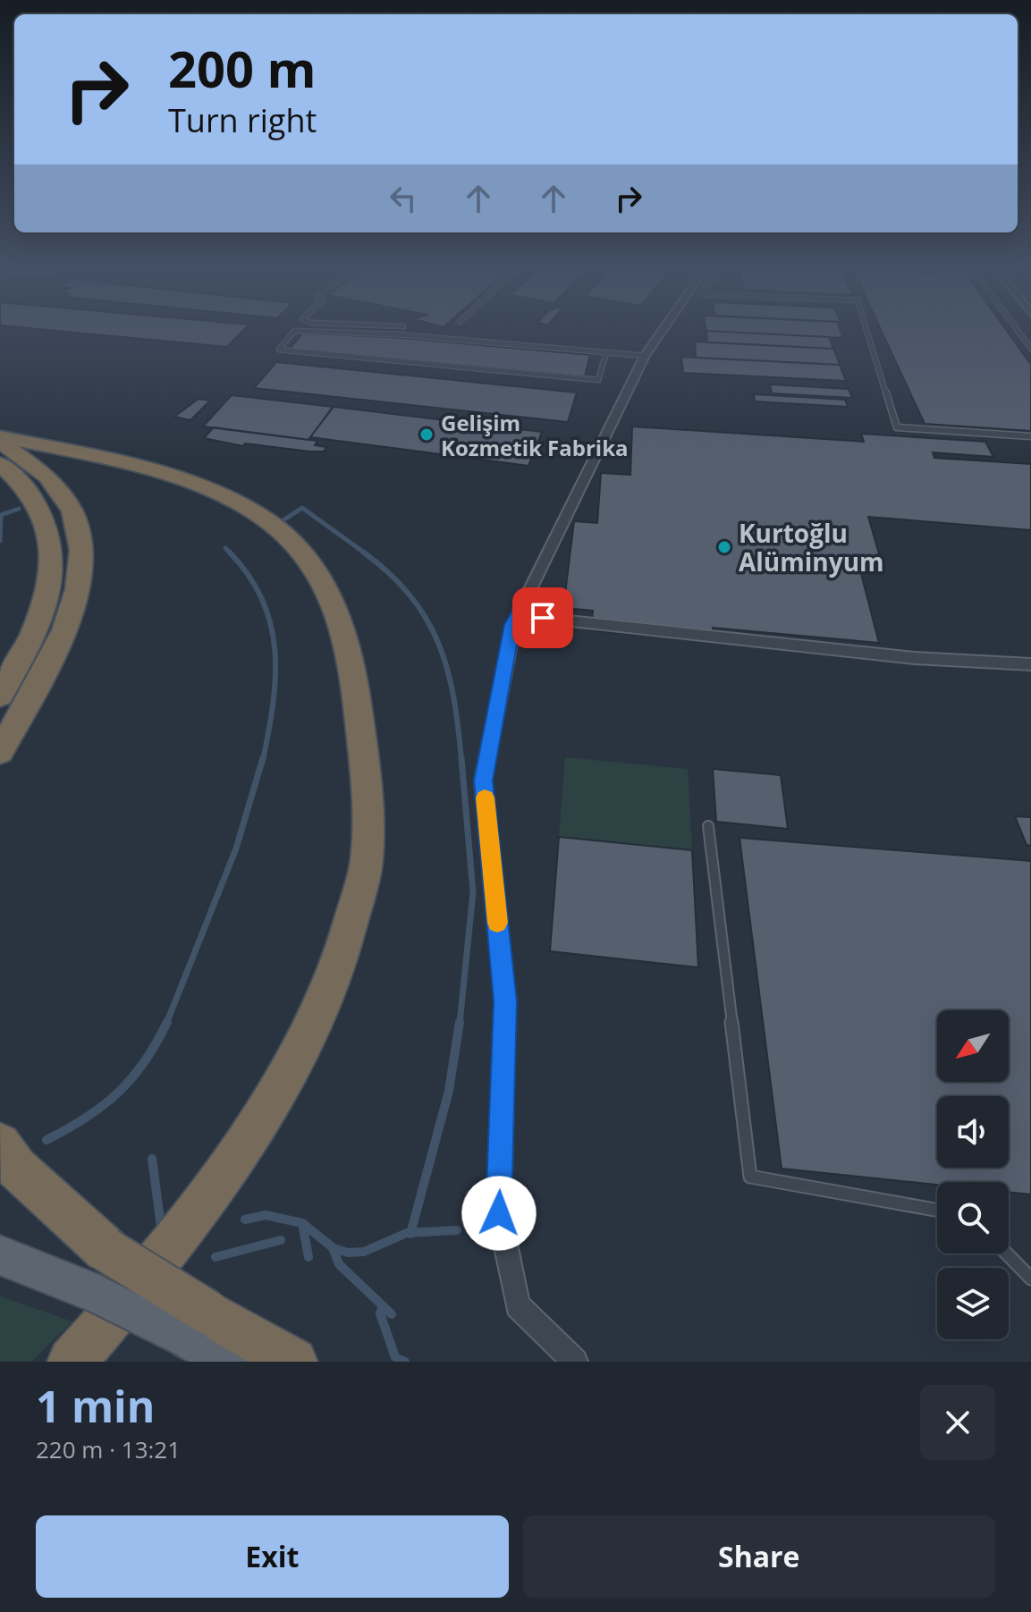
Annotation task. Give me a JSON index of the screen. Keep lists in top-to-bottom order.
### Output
{
  "places": ["Gelişim Kozmetik Fabrika", "Kurtoğlu Alüminyum"],
  "north": "bottom left",
  "page": {
    "turn": ["200 m", "Turn right"],
    "heading": ["1 min", "220 m · 13:21"],
    "buttons": ["Exit", "Share"]
  }
}
